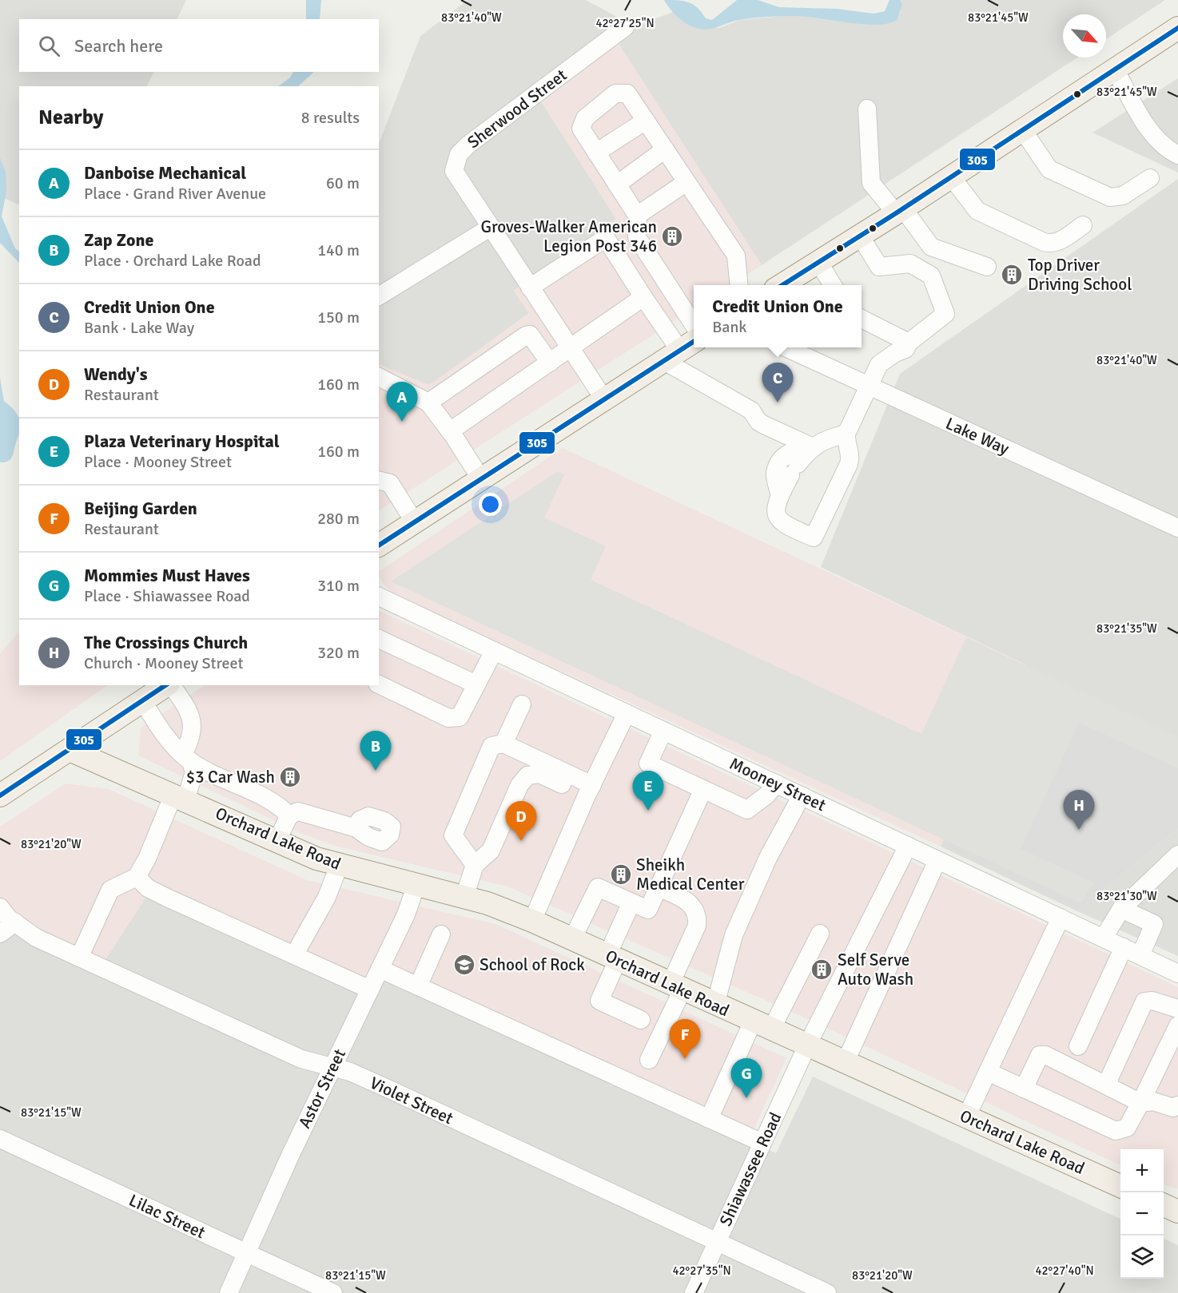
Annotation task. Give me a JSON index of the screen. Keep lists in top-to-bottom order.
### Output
{
  "streets": {
    "main road": ["Orchard Lake Road"],
    "street": [
      "Sherwood Street",
      "Lake Way",
      "Mooney Street",
      "Astor Street",
      "Violet Street",
      "Shiawassee Road",
      "Lilac Street"
    ]
  },
  "crossings": [
    ["Mooney Street", "Shiawassee Road"],
    ["Orchard Lake Road", "Astor Street"],
    ["Orchard Lake Road", "Shiawassee Road"],
    ["Astor Street", "Violet Street"],
    ["Astor Street", "Lilac Street"],
    ["Violet Street", "Shiawassee Road"]
  ],
  "places": {
    "building": [
      "Groves-Walker American Legion Post 346",
      "Top Driver Driving School",
      "$3 Car Wash",
      "Sheikh Medical Center",
      "Self Serve Auto Wash"
    ],
    "school or university": ["School of Rock"]
  },
  "lines": ["transit line 305"],
  "north": "bottom right",
  "page": {
    "search": "Search here",
    "heading": ["Nearby", "8 results"],
    "list": [
      {
        "mark": "A",
        "name": "Danboise Mechanical",
        "note": "Place · Grand River Avenue",
        "value": "60 m"
      },
      {
        "mark": "B",
        "name": "Zap Zone",
        "note": "Place · Orchard Lake Road",
        "value": "140 m"
      },
      {
        "mark": "C",
        "name": "Credit Union One",
        "note": "Bank · Lake Way",
        "value": "150 m"
      },
      {
        "mark": "D",
        "name": "Wendy's",
        "note": "Restaurant",
        "value": "160 m"
      },
      {
        "mark": "E",
        "name": "Plaza Veterinary Hospital",
        "note": "Place · Mooney Street",
        "value": "160 m"
      },
      {
        "mark": "F",
        "name": "Beijing Garden",
        "note": "Restaurant",
        "value": "280 m"
      },
      {
        "mark": "G",
        "name": "Mommies Must Haves",
        "note": "Place · Shiawassee Road",
        "value": "310 m"
      },
      {
        "mark": "H",
        "name": "The Crossings Church",
        "note": "Church · Mooney Street",
        "value": "320 m"
      }
    ],
    "popup": ["Credit Union One", "Bank"],
    "pins": [
      "C",
      "A",
      "B",
      "E",
      "H",
      "D",
      "F",
      "G"
    ],
    "map_buttons": ["+", "−"]
  },
  "coordinates": [
    "83°21'40\"W",
    "83°21'45\"W",
    "42°27'25\"N",
    "83°21'35\"W",
    "83°21'20\"W",
    "83°21'30\"W",
    "83°21'15\"W",
    "42°27'35\"N",
    "42°27'40\"N"
  ]
}
